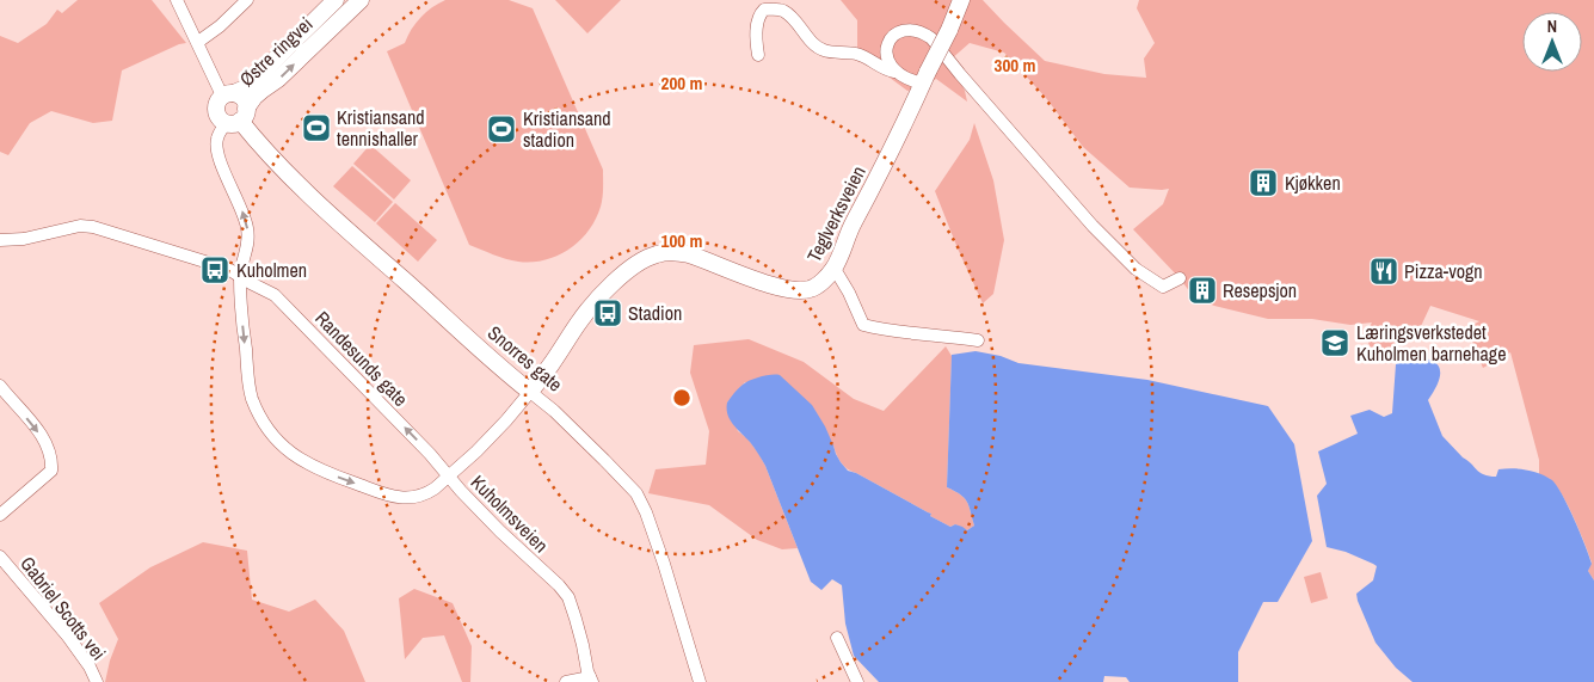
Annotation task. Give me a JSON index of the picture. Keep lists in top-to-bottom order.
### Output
{
  "streets": {
    "street": [
      "Østre ringvei",
      "Teglverksveien",
      "Randesunds gate",
      "Snorres gate",
      "Kuholmsveien",
      "Gabriel Scotts vei"
    ]
  },
  "crossings": [
    ["Østre ringvei", "Snorres gate"],
    ["Østre ringvei", "Kuholmsveien"],
    ["Teglverksveien", "Randesunds gate"],
    ["Teglverksveien", "Snorres gate"],
    ["Teglverksveien", "Kuholmsveien"],
    ["Randesunds gate", "Kuholmsveien"],
    ["Snorres gate", "Kuholmsveien"]
  ],
  "one_way": ["Randesunds gate"],
  "places": {
    "sports": ["Kristiansand tennishaller", "Kristiansand stadion"],
    "building": ["Kjøkken", "Resepsjon"],
    "bus stop": ["Kuholmen", "Stadion"],
    "restaurant": ["Pizza-vogn"],
    "school or university": ["Læringsverkstedet Kuholmen barnehage"]
  },
  "north": "top",
  "rings": ["300 m", "200 m", "100 m"]
}
